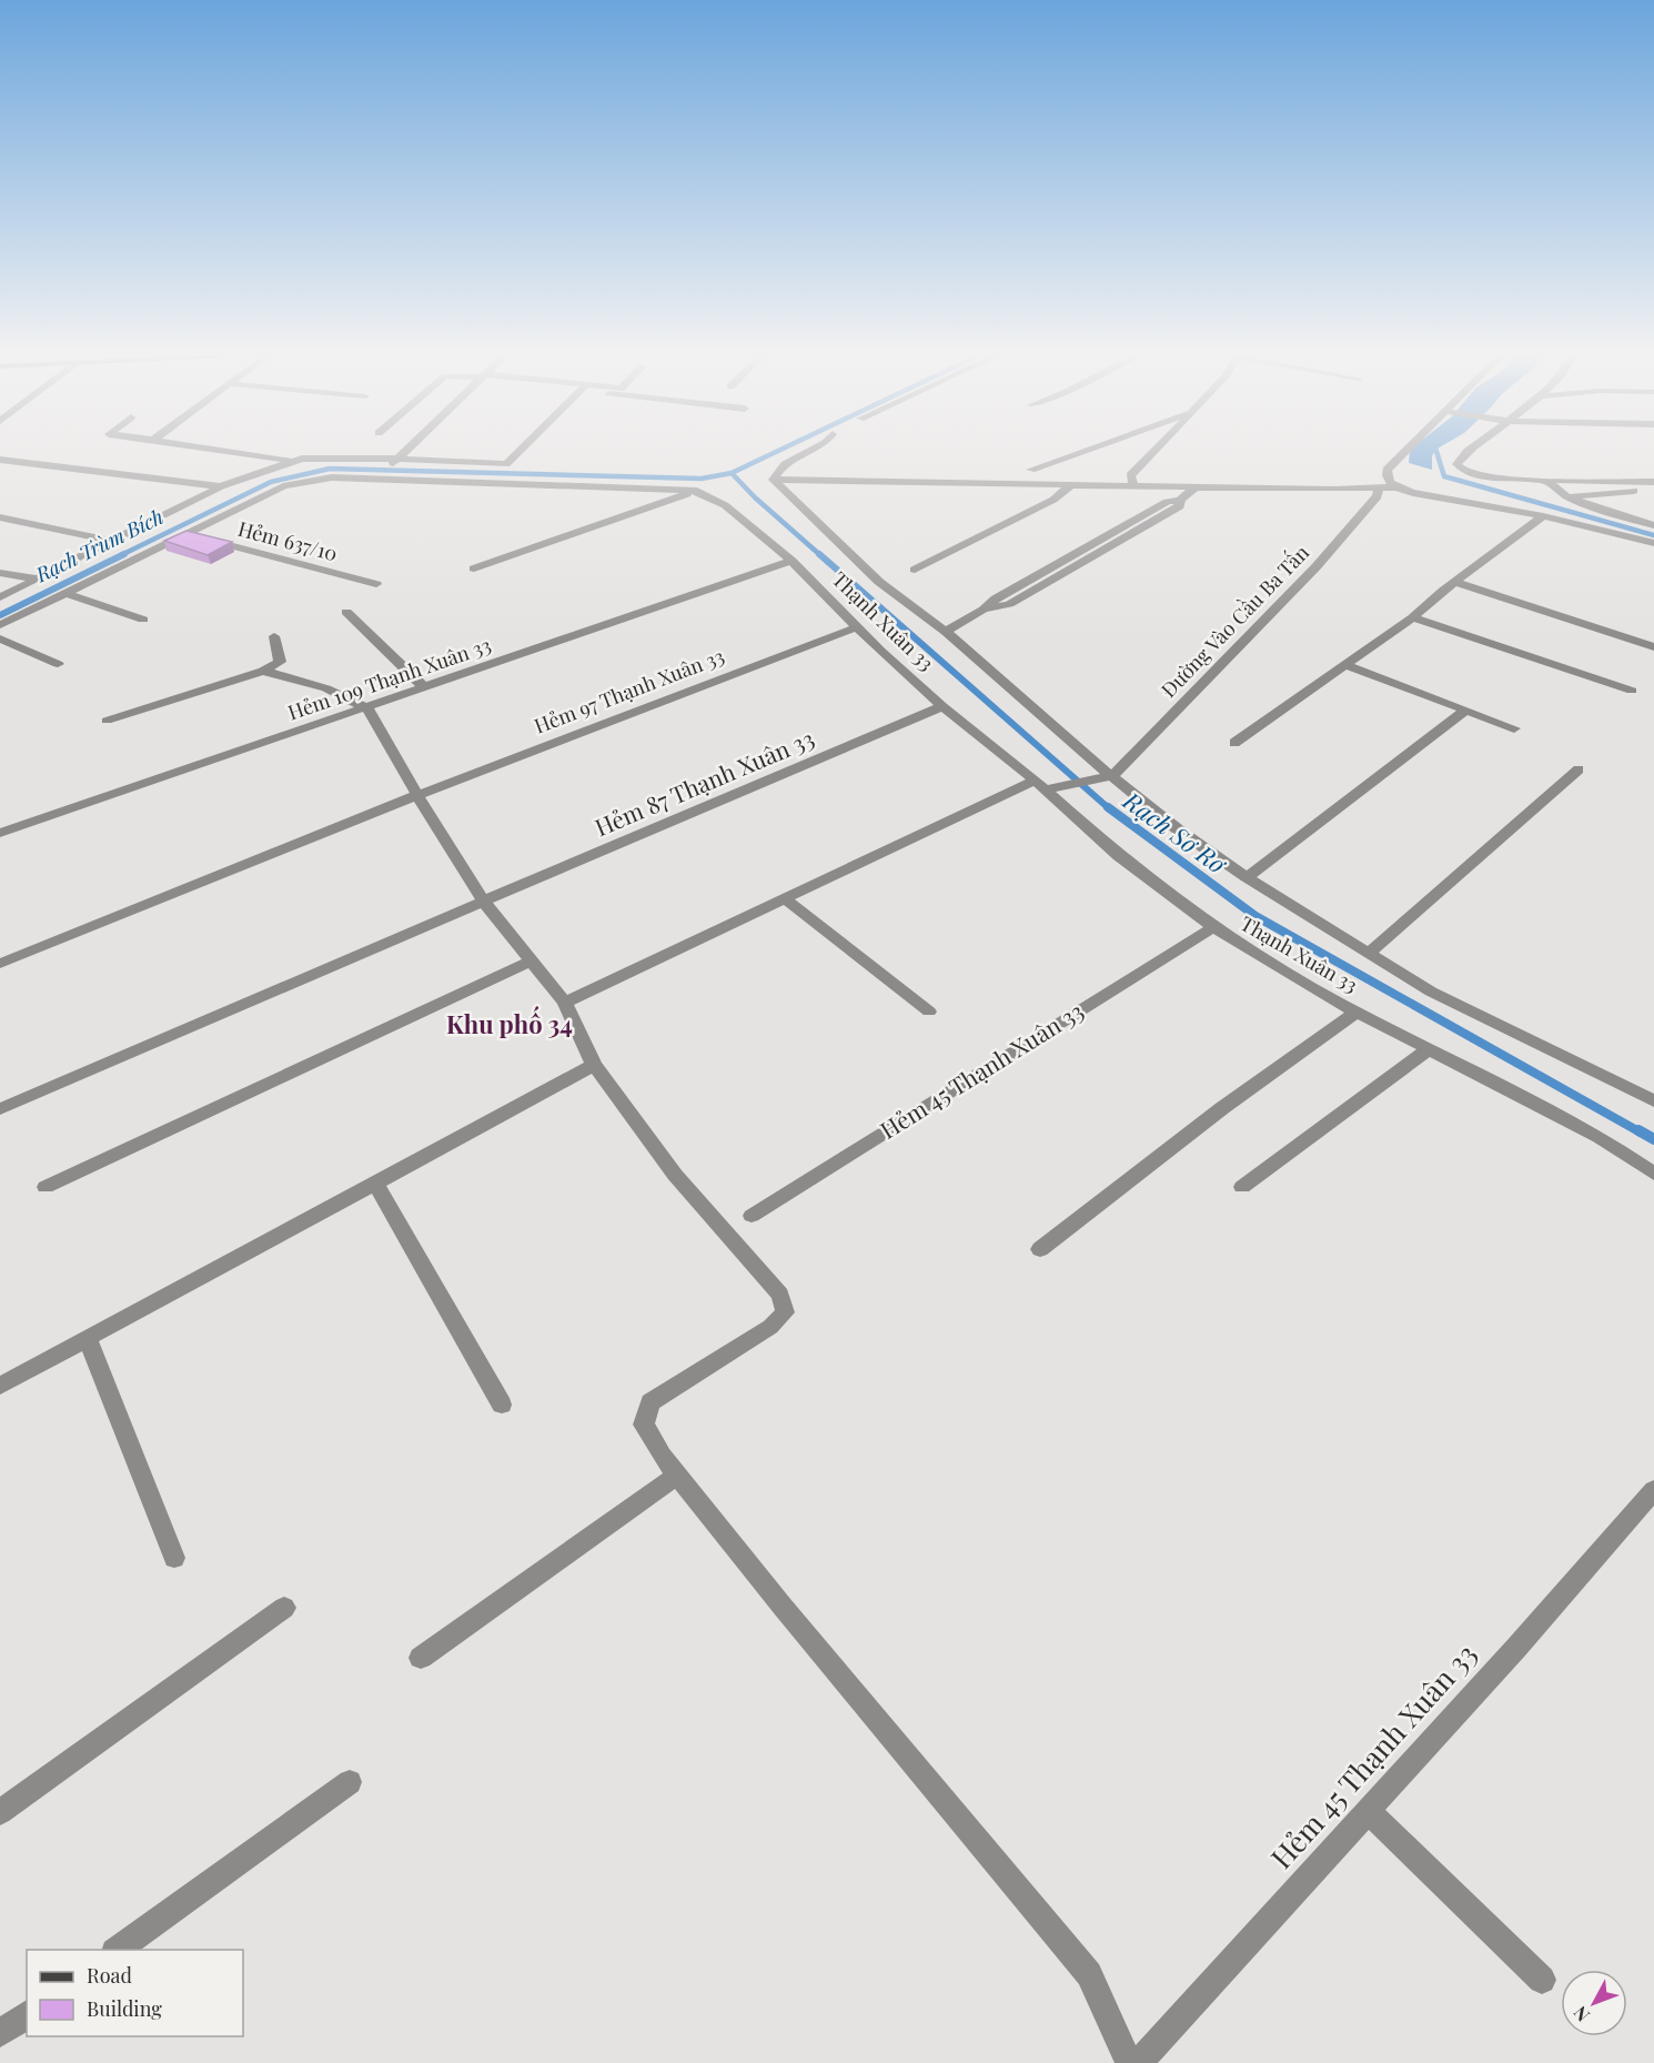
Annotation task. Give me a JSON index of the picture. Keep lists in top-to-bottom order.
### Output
{
  "streets": {
    "street": [
      "Hẻm 637/10",
      "Thạnh Xuân 33",
      "Đường Vào Cầu Ba Tấn",
      "Hẻm 109 Thạnh Xuân 33",
      "Hẻm 97 Thạnh Xuân 33",
      "Hẻm 87 Thạnh Xuân 33",
      "Hẻm 45 Thạnh Xuân 33"
    ]
  },
  "crossings": [
    ["Hẻm 637/10", "Thạnh Xuân 33"],
    ["Thạnh Xuân 33", "Hẻm 109 Thạnh Xuân 33"],
    ["Thạnh Xuân 33", "Hẻm 97 Thạnh Xuân 33"],
    ["Thạnh Xuân 33", "Hẻm 87 Thạnh Xuân 33"],
    ["Thạnh Xuân 33", "Hẻm 45 Thạnh Xuân 33"]
  ],
  "districts": ["Khu phố 34"],
  "water": ["Rạch Trùm Bích", "Rạch Sơ Rơ"],
  "legend": ["Road", "Building"],
  "north": "bottom left"
}
